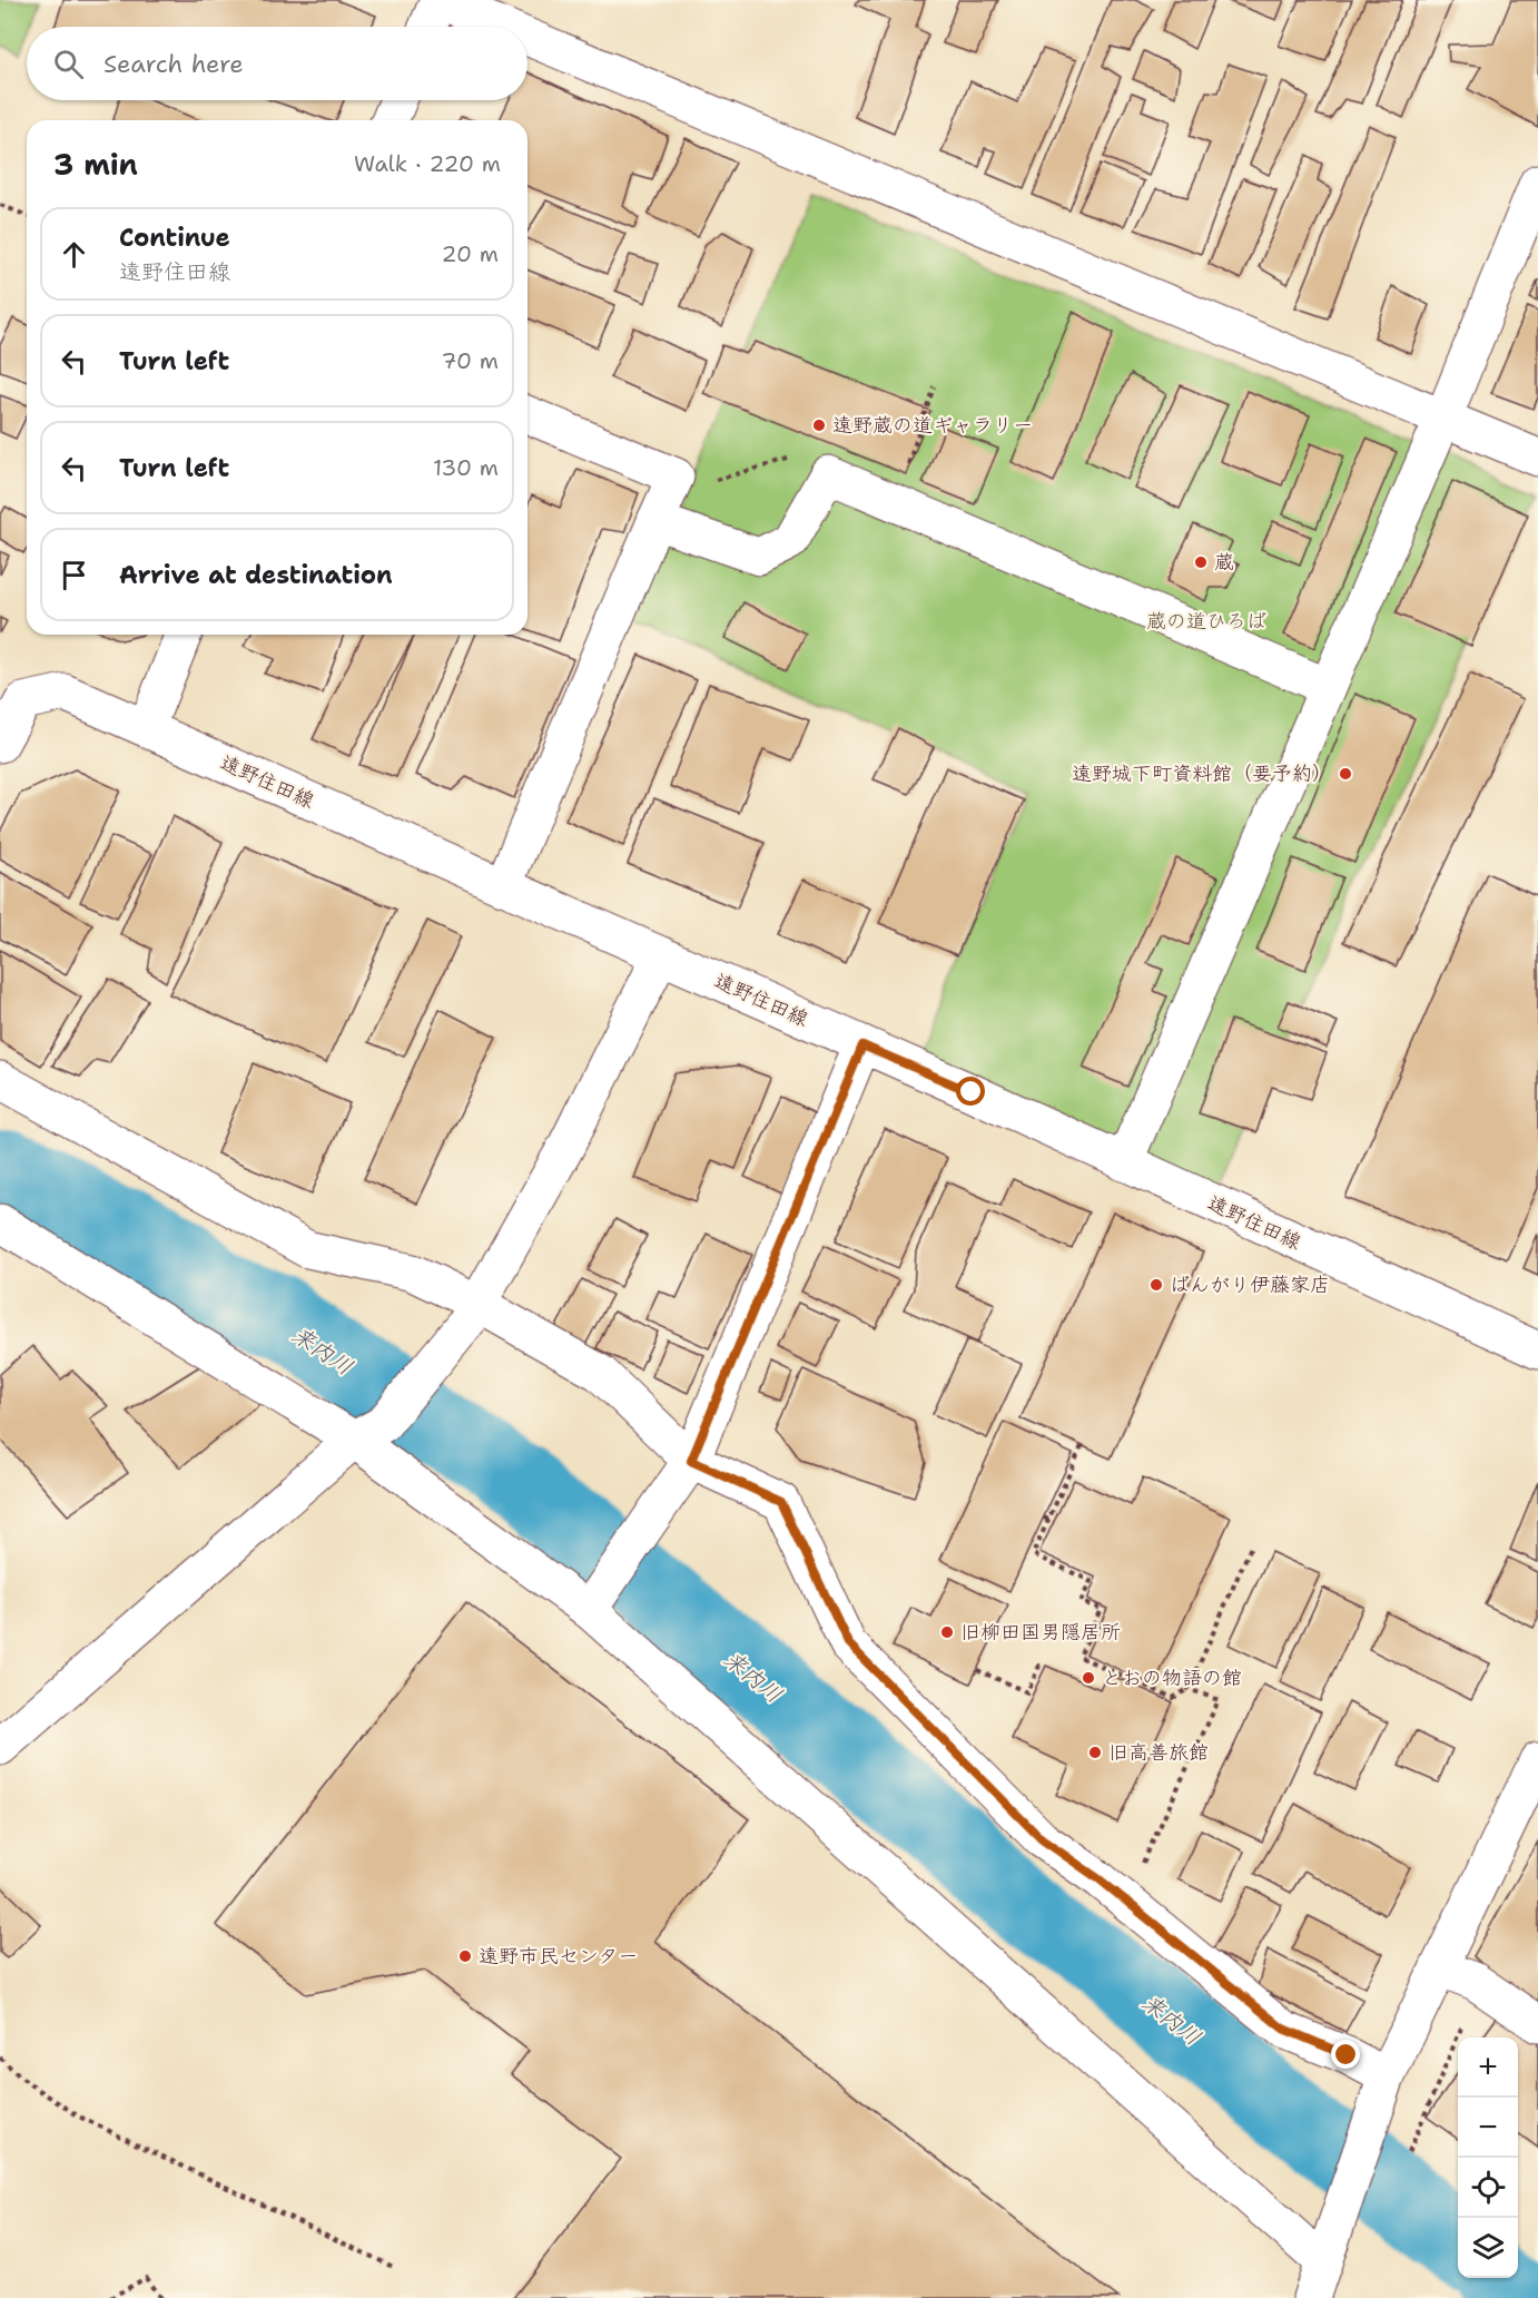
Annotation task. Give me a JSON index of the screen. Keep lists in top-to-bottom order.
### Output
{
  "streets": {
    "street": ["遠野住田線"]
  },
  "water": ["来内川"],
  "parks": ["蔵の道ひろば"],
  "places": [
    "遠野蔵の道ギャラリー",
    "蔵",
    "遠野城下町資料館（要予約）",
    "ばんがり伊藤家店",
    "旧柳田国男隠居所",
    "とおの物語の館",
    "旧高善旅館",
    "遠野市民センター"
  ],
  "page": {
    "search": "Search here",
    "heading": ["3 min", "Walk · 220 m"],
    "list": [
      ["Continue", "遠野住田線", "20 m"],
      ["Turn left", "70 m"],
      ["Turn left", "130 m"],
      "Arrive at destination"
    ],
    "map_buttons": ["+", "−"]
  }
}
